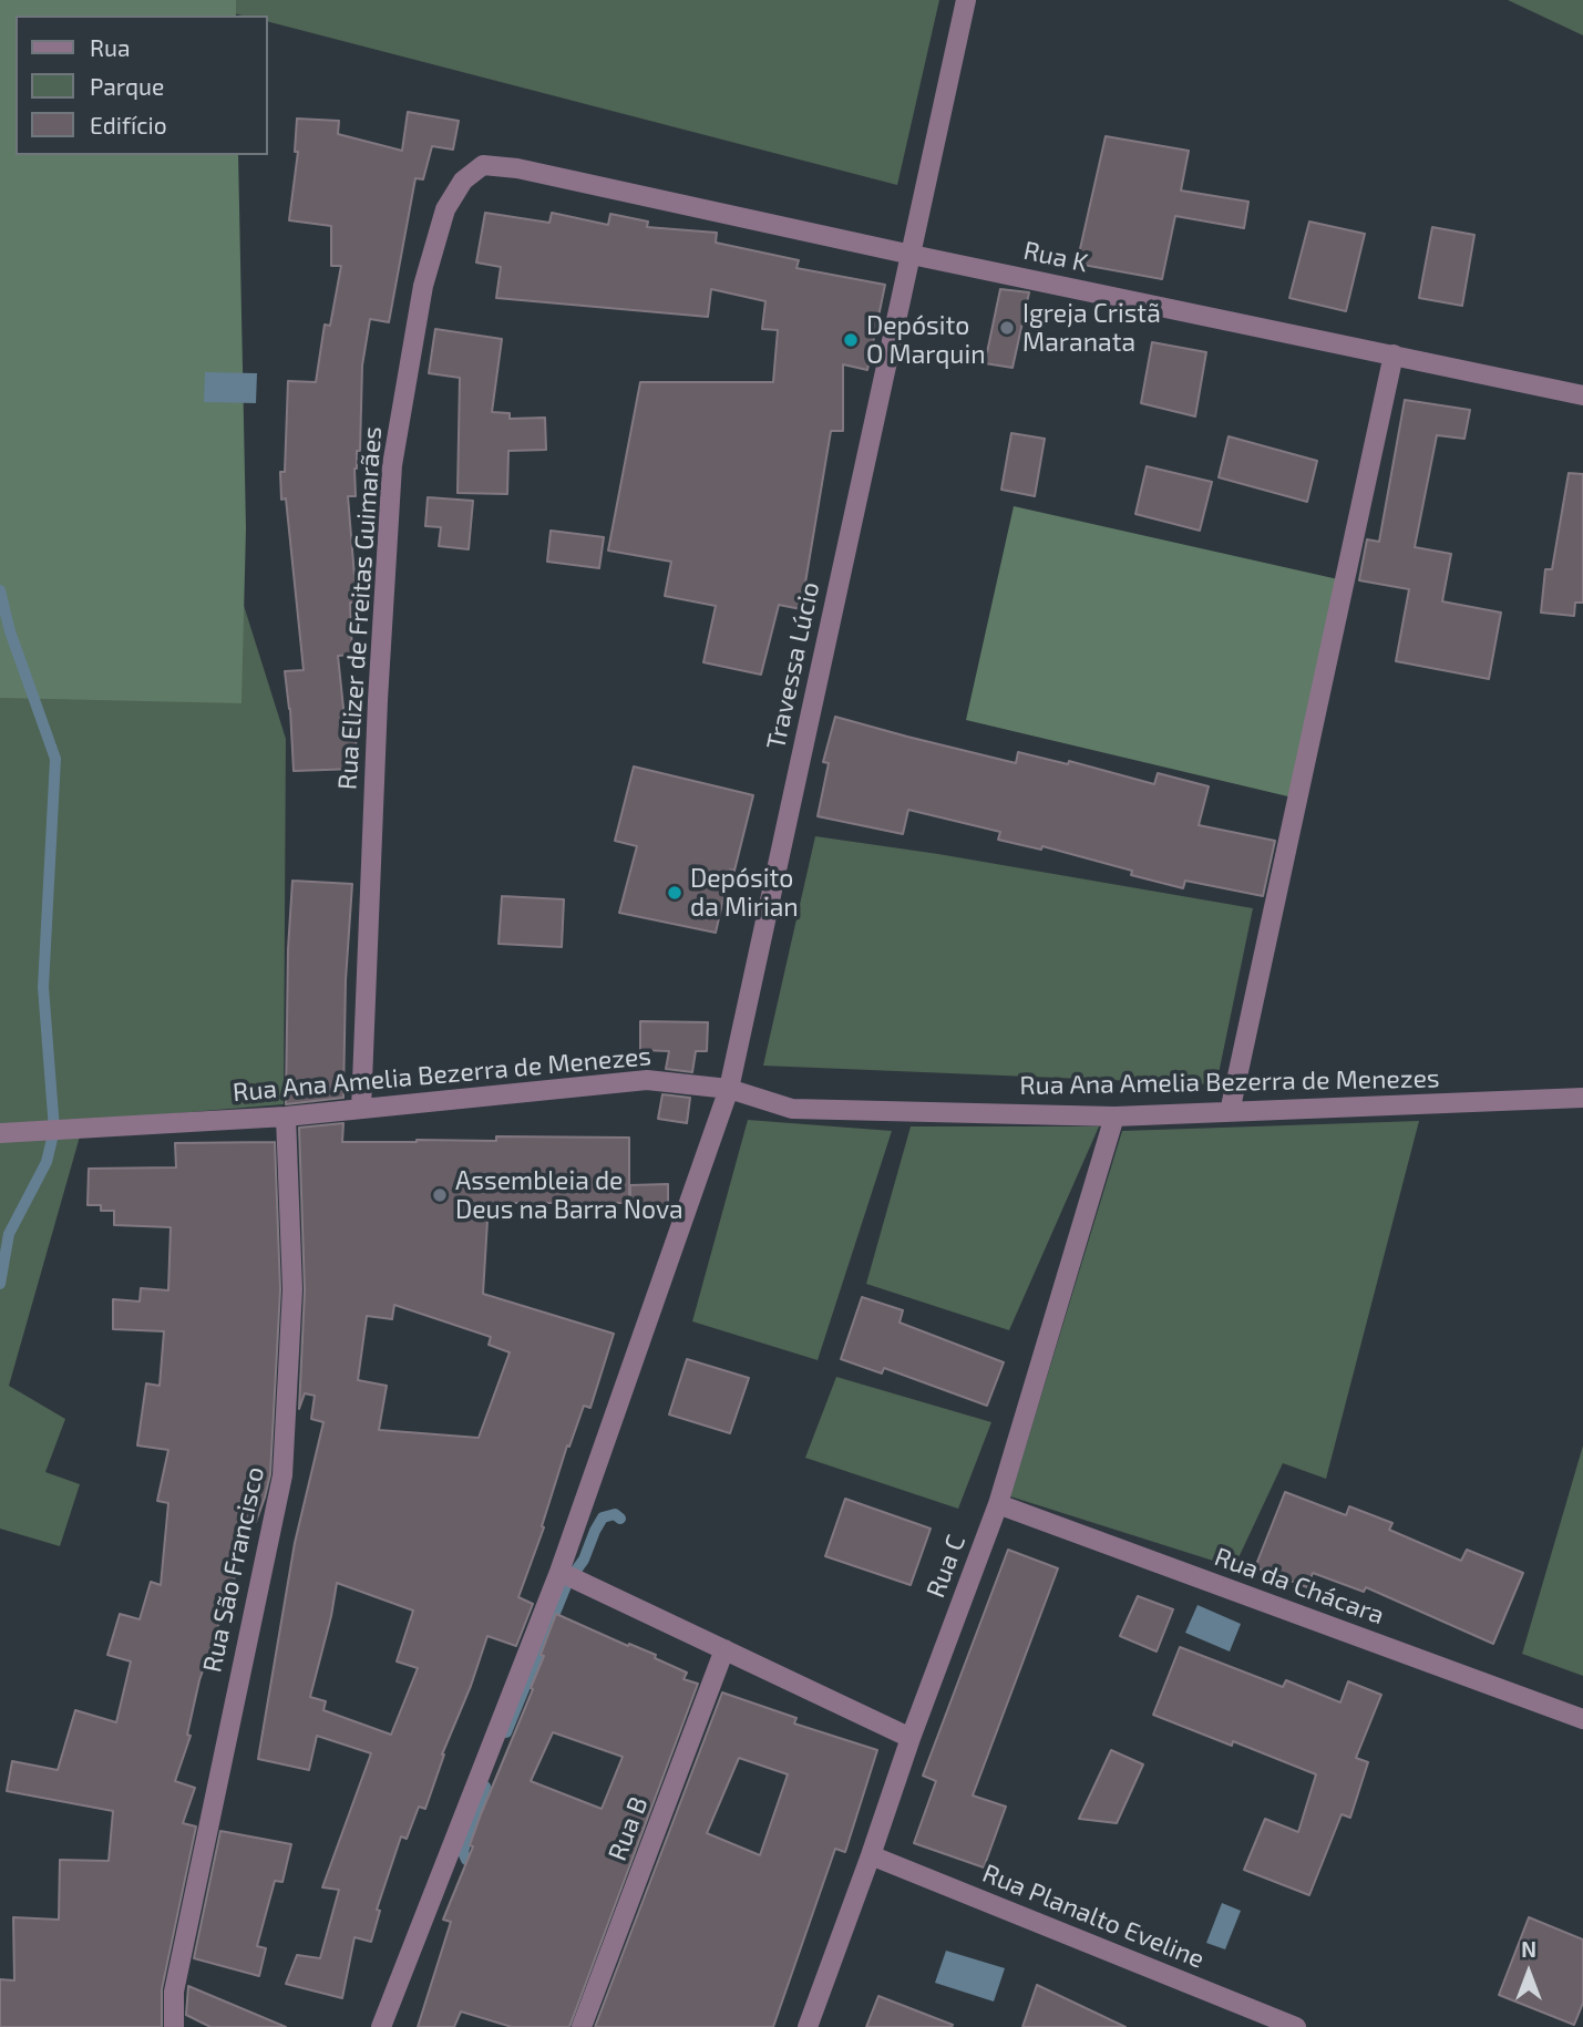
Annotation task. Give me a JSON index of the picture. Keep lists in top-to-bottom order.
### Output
{
  "streets": {
    "street": [
      "Rua K",
      "Rua Elizer de Freitas Guimarães",
      "Travessa Lúcio",
      "Rua Ana Amelia Bezerra de Menezes",
      "Rua C",
      "Rua São Francisco",
      "Rua da Chácara",
      "Rua B",
      "Rua Planalto Eveline"
    ]
  },
  "crossings": [
    ["Rua K", "Rua Elizer de Freitas Guimarães"],
    ["Rua K", "Travessa Lúcio"],
    ["Rua Elizer de Freitas Guimarães", "Rua Ana Amelia Bezerra de Menezes"],
    ["Travessa Lúcio", "Rua Ana Amelia Bezerra de Menezes"],
    ["Rua Ana Amelia Bezerra de Menezes", "Rua C"],
    ["Rua Ana Amelia Bezerra de Menezes", "Rua São Francisco"],
    ["Rua C", "Rua da Chácara"],
    ["Rua C", "Rua Planalto Eveline"]
  ],
  "places": [
    "Igreja Cristã Maranata",
    "Depósito O Marquin",
    "Depósito da Mirian",
    "Assembleia de Deus na Barra Nova"
  ],
  "legend": ["Rua", "Parque", "Edifício"],
  "north": "top"
}
